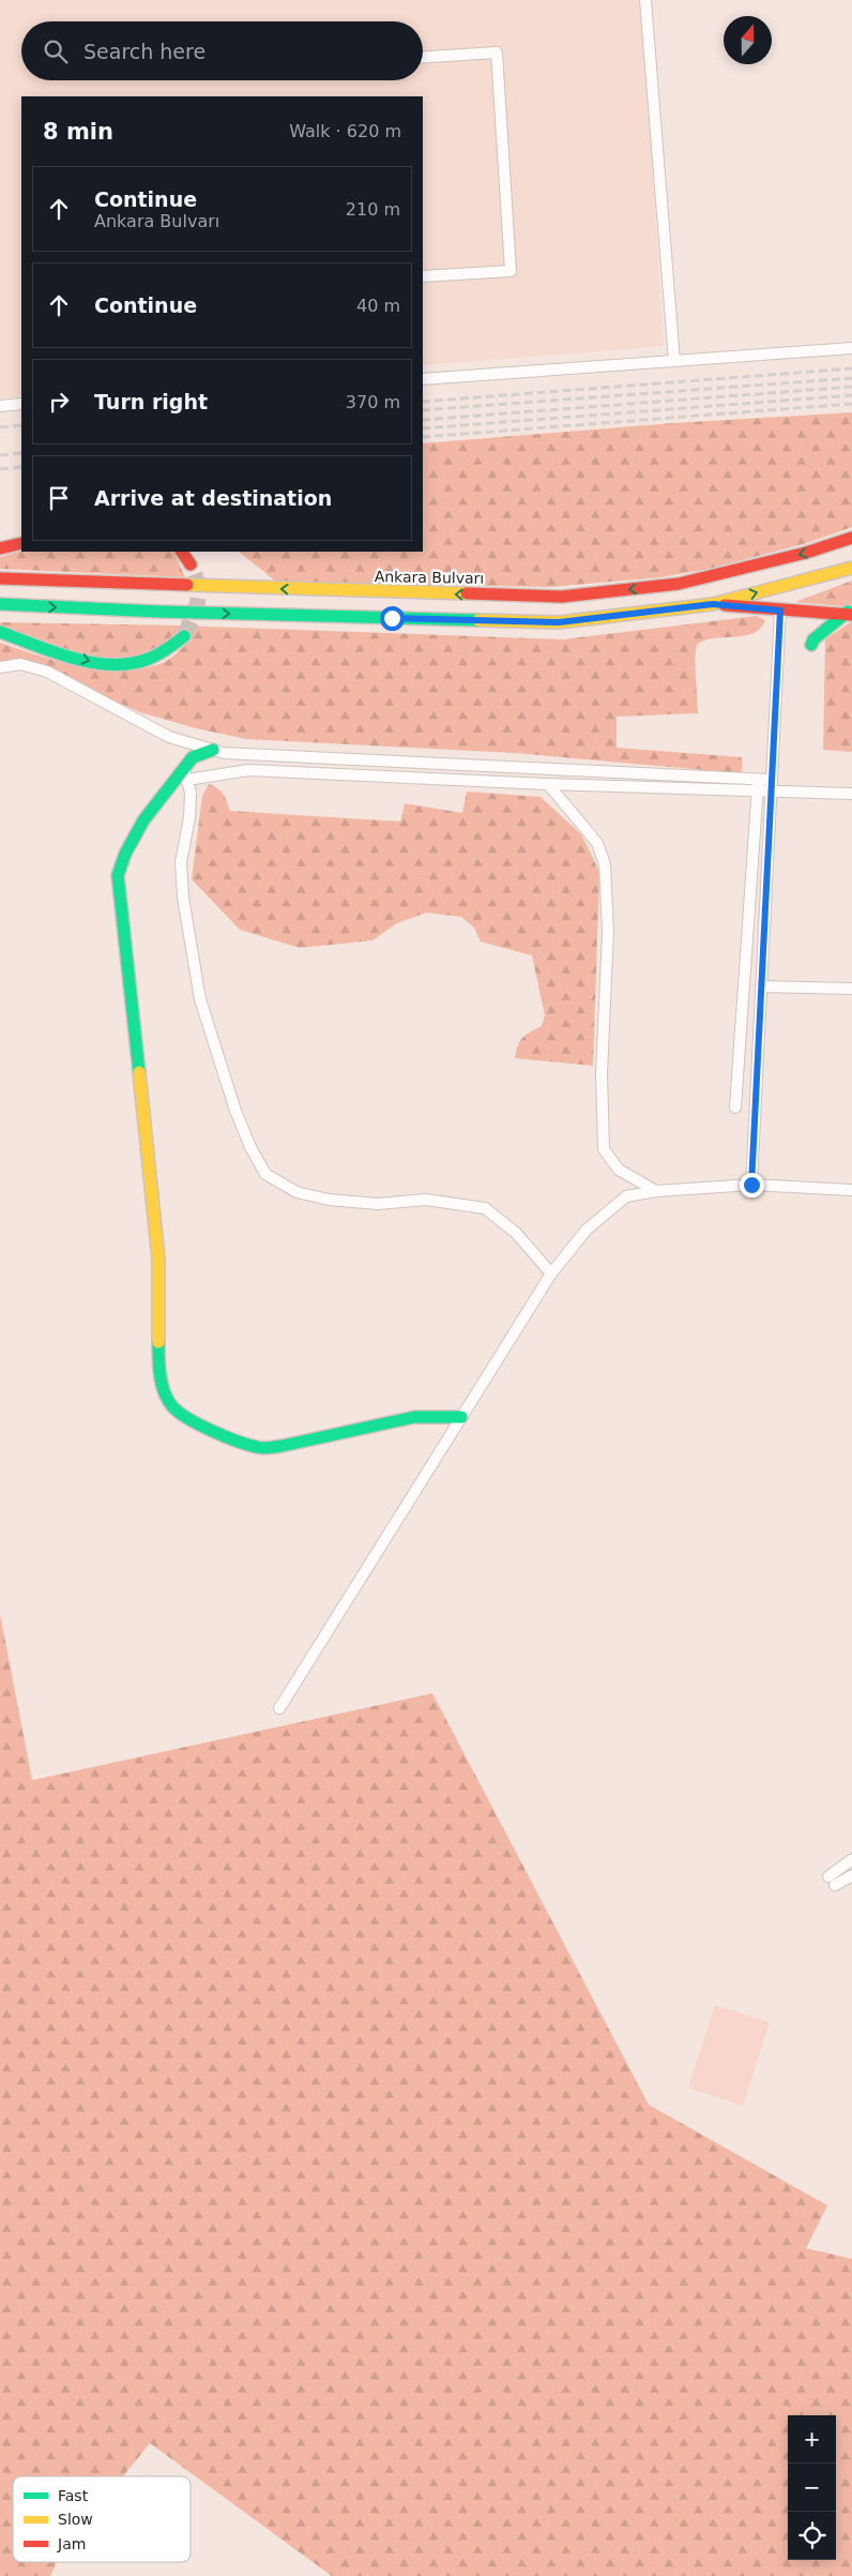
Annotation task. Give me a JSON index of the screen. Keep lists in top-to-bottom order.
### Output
{
  "streets": {
    "main road": ["Ankara Bulvarı"]
  },
  "legend": ["Fast", "Slow", "Jam"],
  "north": "top",
  "page": {
    "search": "Search here",
    "heading": ["8 min", "Walk · 620 m"],
    "list": [
      ["Continue", "Ankara Bulvarı", "210 m"],
      ["Continue", "40 m"],
      ["Turn right", "370 m"],
      "Arrive at destination"
    ],
    "map_buttons": ["+", "−"]
  }
}
